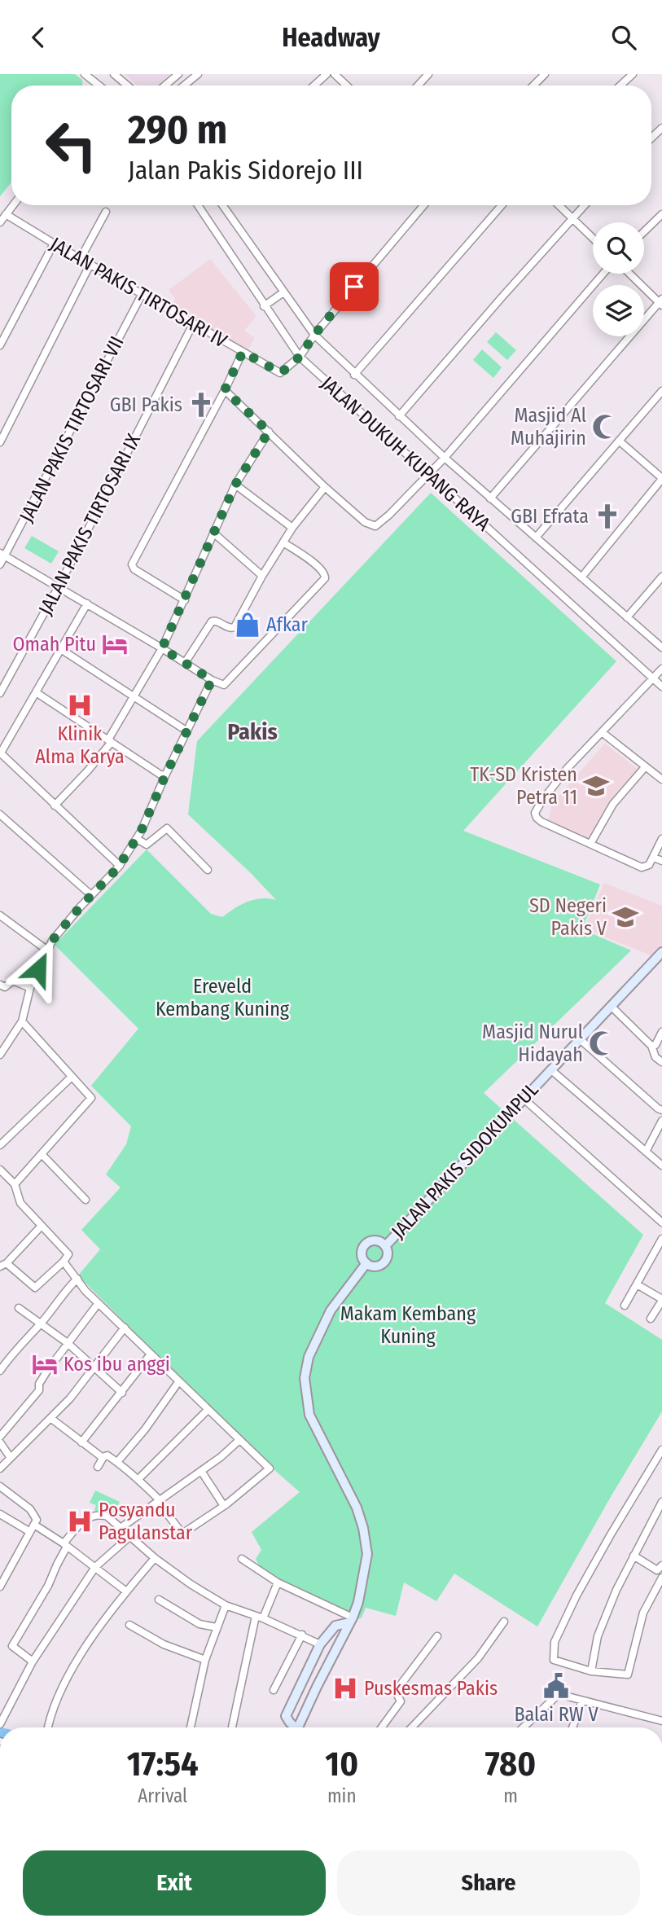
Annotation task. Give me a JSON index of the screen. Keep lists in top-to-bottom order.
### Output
{
  "streets": {
    "street": [
      "JALAN PAKIS TIRTOSARI IV",
      "JALAN PAKIS TIRTOSARI VII",
      "JALAN DUKUH KUPANG RAYA",
      "JALAN PAKIS TIRTOSARI IX",
      "JALAN PAKIS SIDOKUMPUL"
    ]
  },
  "crossings": [
    ["JALAN PAKIS TIRTOSARI IV", "JALAN PAKIS TIRTOSARI VII"],
    ["JALAN PAKIS TIRTOSARI IV", "JALAN DUKUH KUPANG RAYA"],
    ["JALAN PAKIS TIRTOSARI IV", "JALAN PAKIS TIRTOSARI IX"]
  ],
  "districts": ["Pakis"],
  "parks": ["Ereveld Kembang Kuning", "Makam Kembang Kuning"],
  "places": {
    "church": ["GBI Pakis", "GBI Efrata"],
    "mosque": ["Masjid Al Muhajirin", "Masjid Nurul Hidayah"],
    "shop": ["Afkar"],
    "hotel": ["Omah Pitu", "Kos ibu anggi"],
    "hospital": ["Klinik Alma Karya", "Posyandu Pagulanstar", "Puskesmas Pakis"],
    "school or university": ["TK-SD Kristen Petra 11", "SD Negeri Pakis V"],
    "public building": ["Balai RW V"]
  },
  "page": {
    "header": "Headway",
    "turn": ["290 m", "Jalan Pakis Sidorejo III"],
    "eta": [
      "17:54",
      "Arrival",
      "10",
      "min",
      "780",
      "m"
    ],
    "buttons": ["Exit", "Share"]
  }
}
